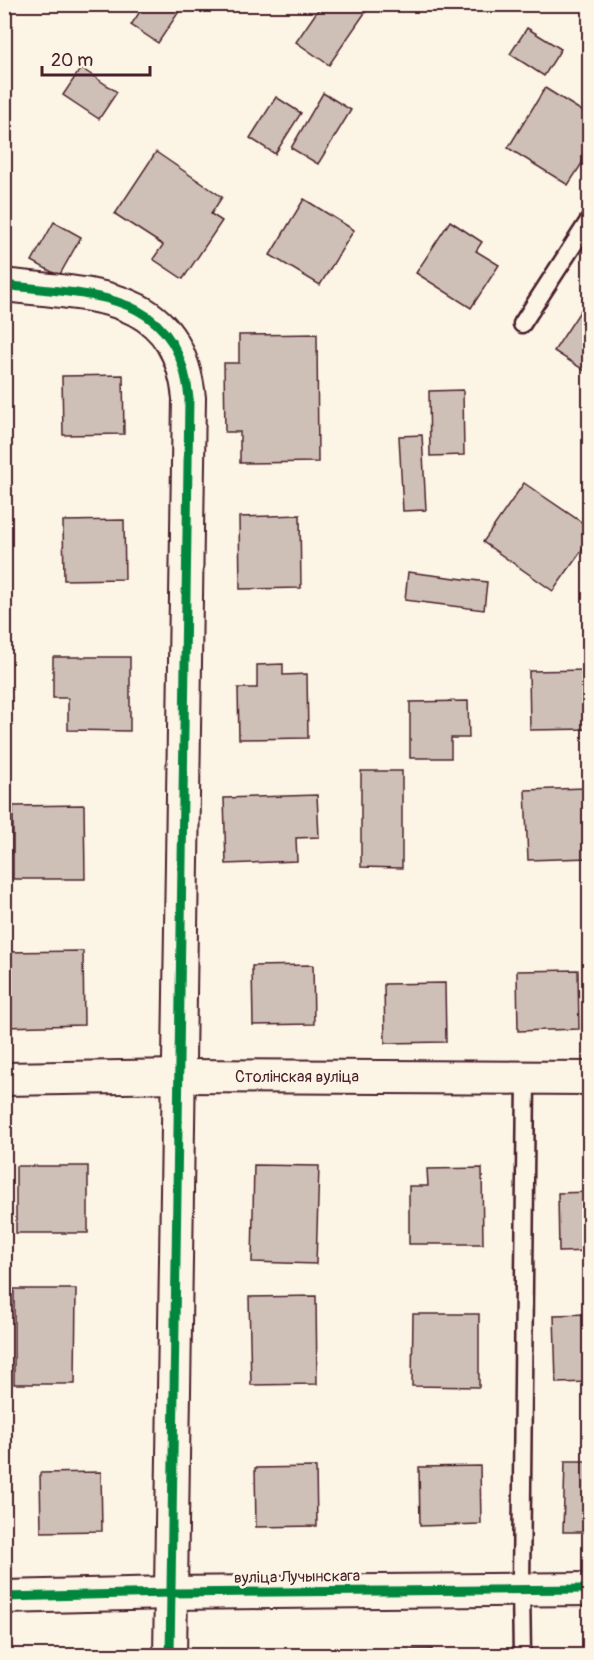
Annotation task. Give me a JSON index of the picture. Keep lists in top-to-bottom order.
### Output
{
  "streets": {
    "street": ["Столінская вуліца", "вуліца Лучынскага"]
  },
  "scale_bar": "20 m"
}
